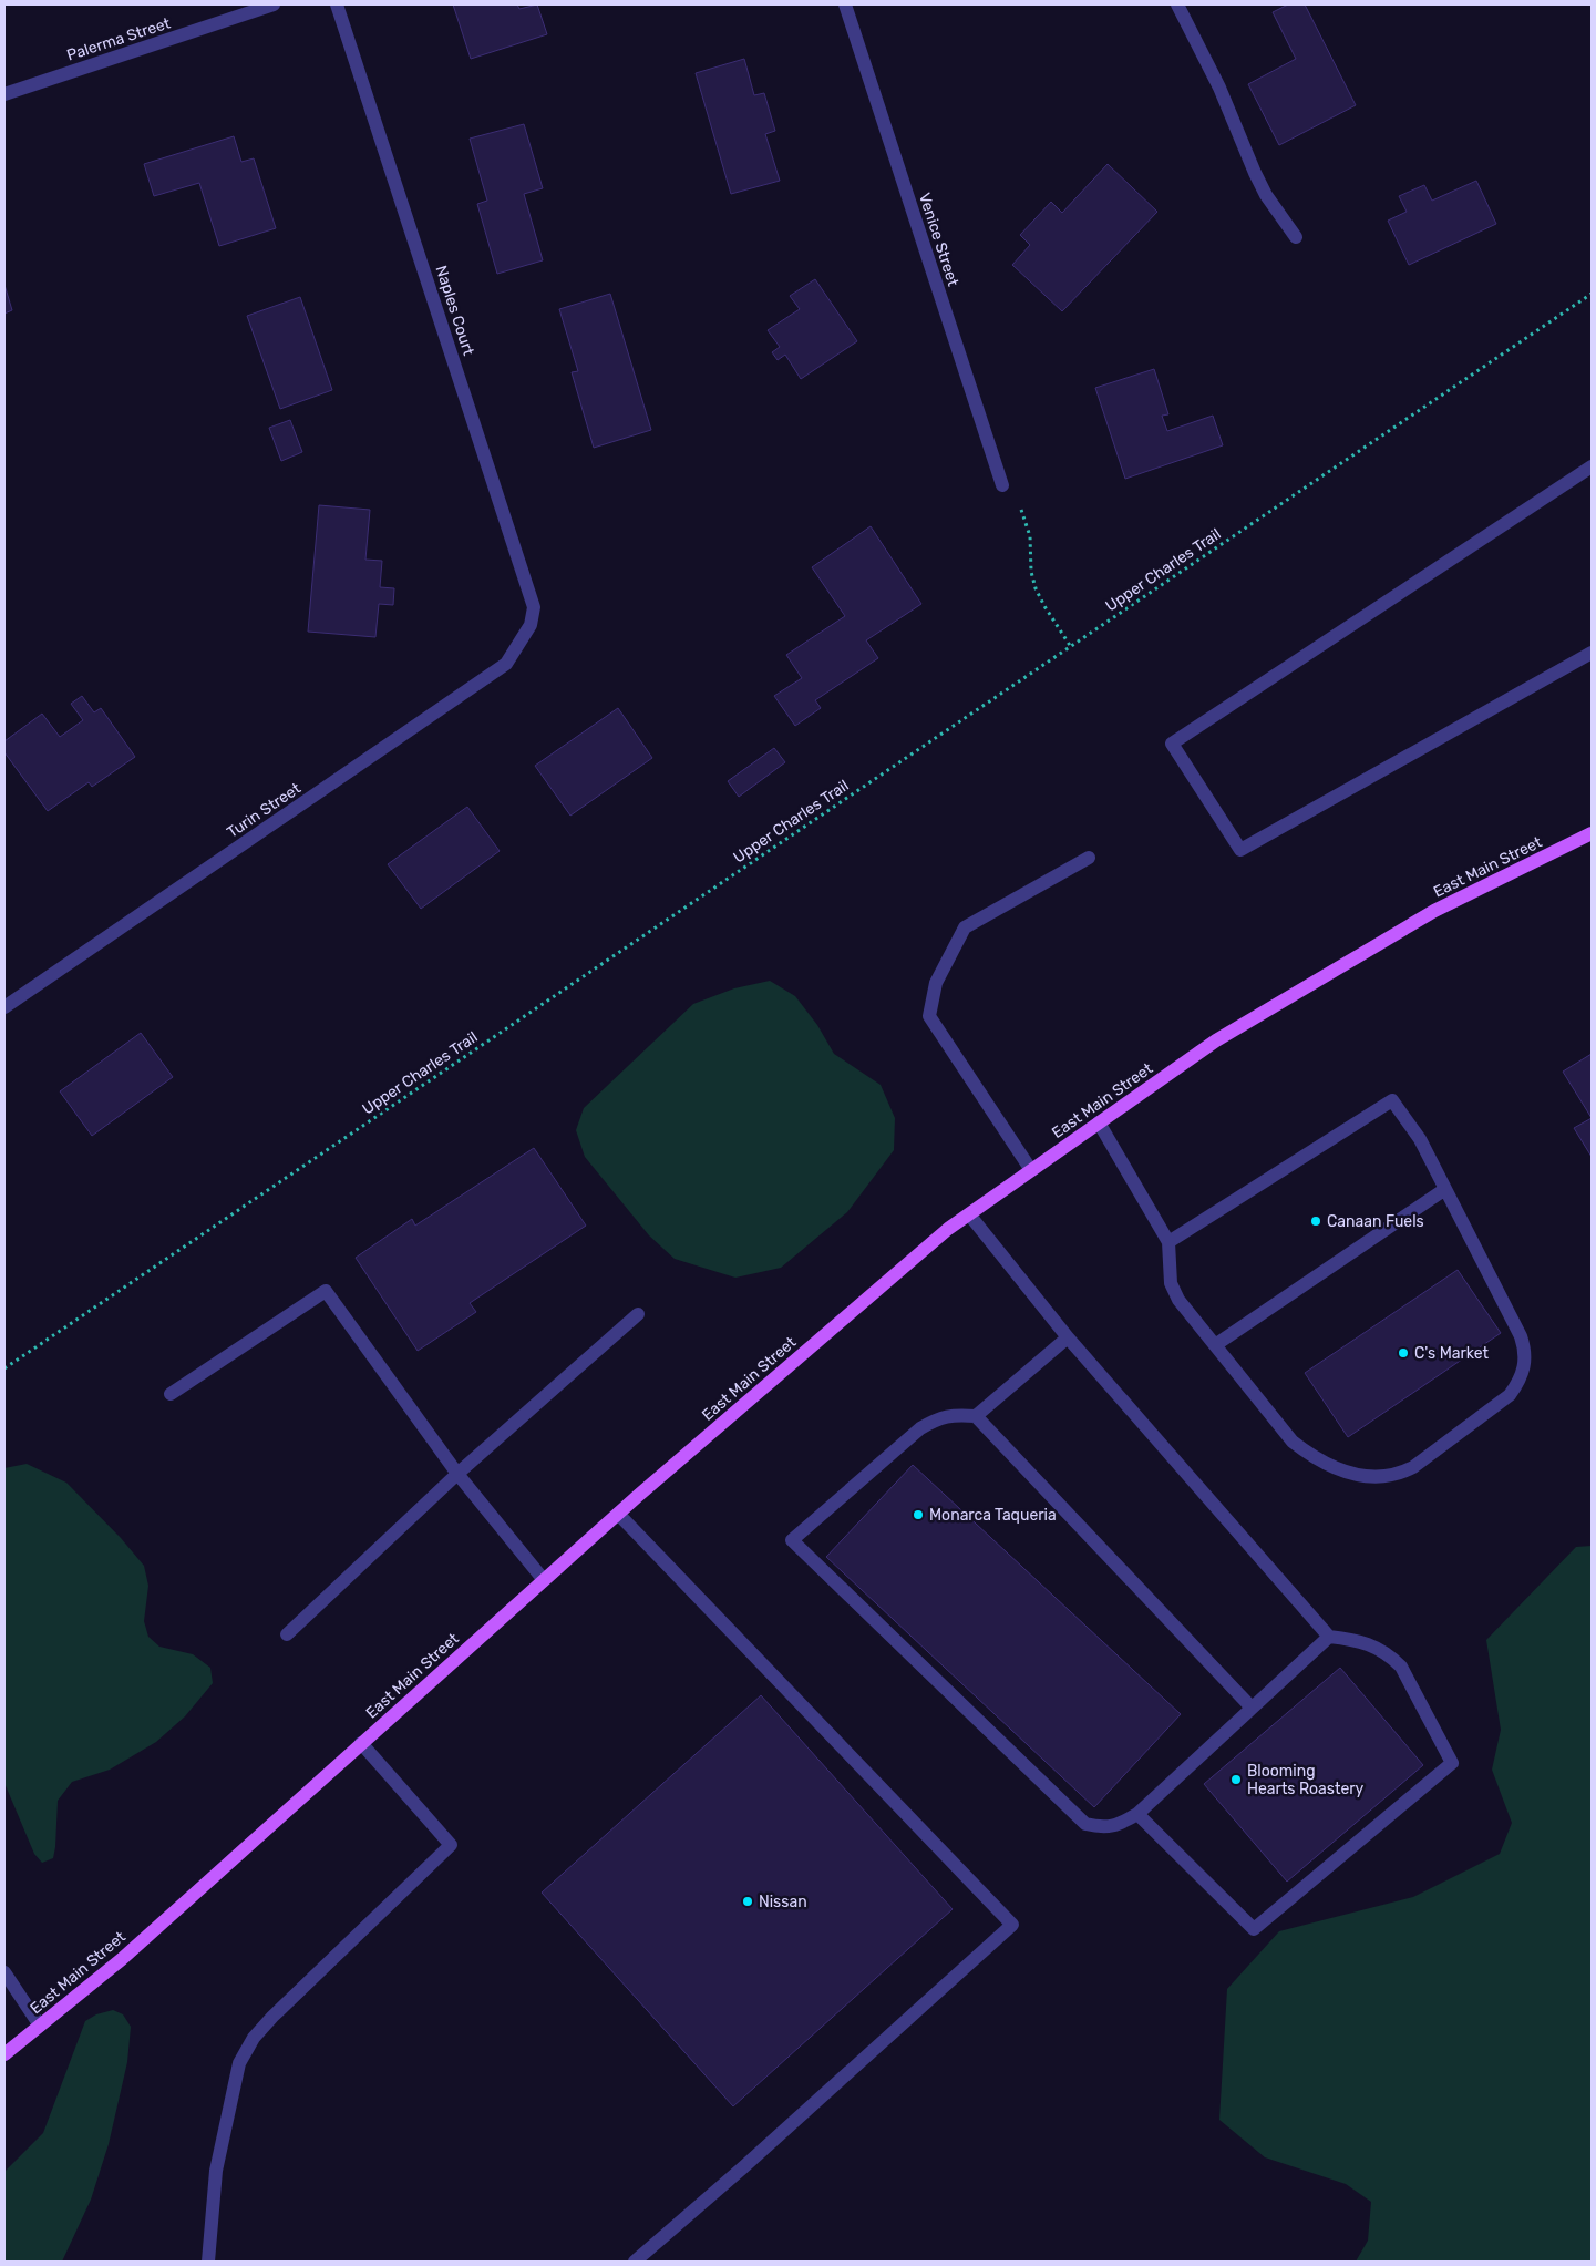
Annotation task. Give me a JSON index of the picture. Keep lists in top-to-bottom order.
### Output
{
  "streets": {
    "main road": ["East Main Street"],
    "street": [
      "Palerma Street",
      "Venice Street",
      "Naples Court",
      "Turin Street"
    ],
    "path": ["Upper Charles Trail"]
  },
  "crossings": [
    ["Naples Court", "Turin Street"]
  ],
  "places": [
    "Canaan Fuels",
    "C's Market",
    "Monarca Taqueria",
    "Blooming Hearts Roastery",
    "Nissan"
  ]
}
